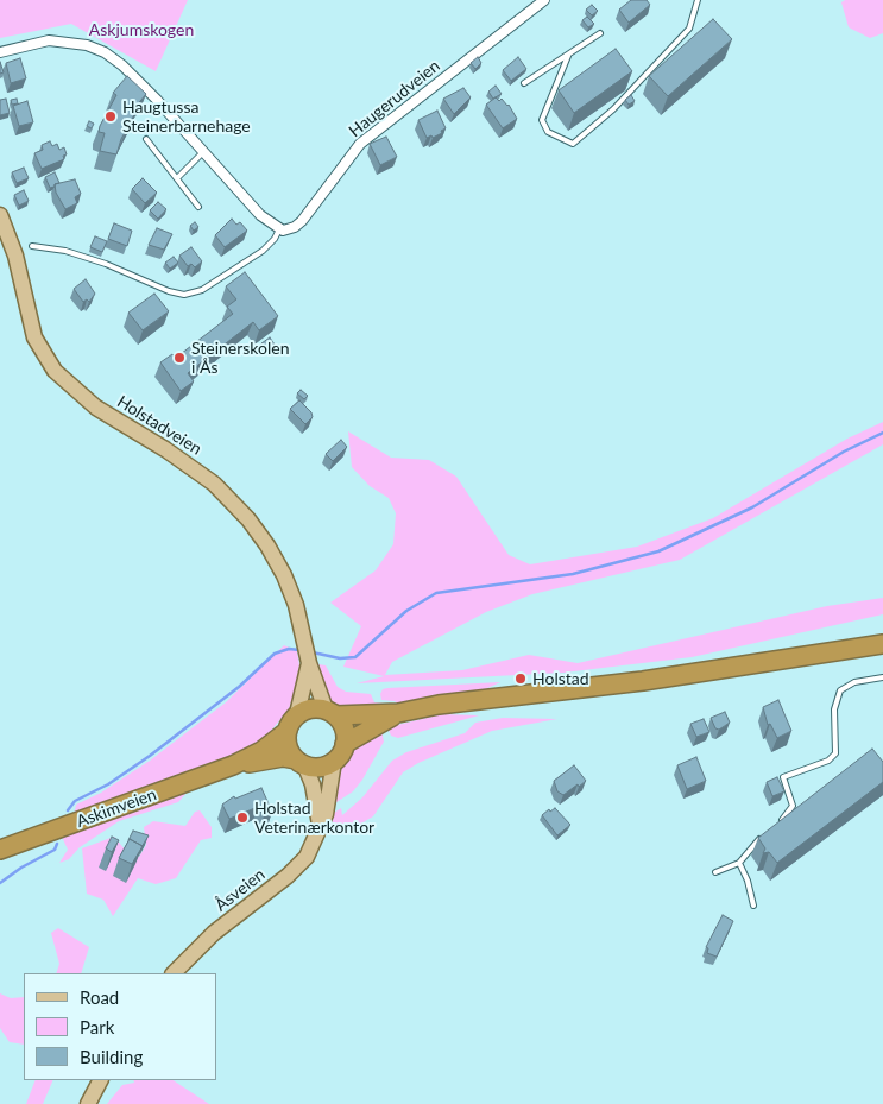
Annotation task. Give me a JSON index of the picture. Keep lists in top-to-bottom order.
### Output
{
  "streets": {
    "highway": ["Askimveien"],
    "main road": ["Holstadveien", "Åsveien"],
    "street": ["Haugerudveien"]
  },
  "crossings": [
    ["Holstadveien", "Askimveien"],
    ["Holstadveien", "Åsveien"],
    ["Askimveien", "Åsveien"]
  ],
  "parks": ["Askjumskogen"],
  "places": [
    "Haugtussa Steinerbarnehage",
    "Steinerskolen i Ås",
    "Holstad",
    "Holstad Veterinærkontor"
  ],
  "legend": ["Road", "Park", "Building"]
}
